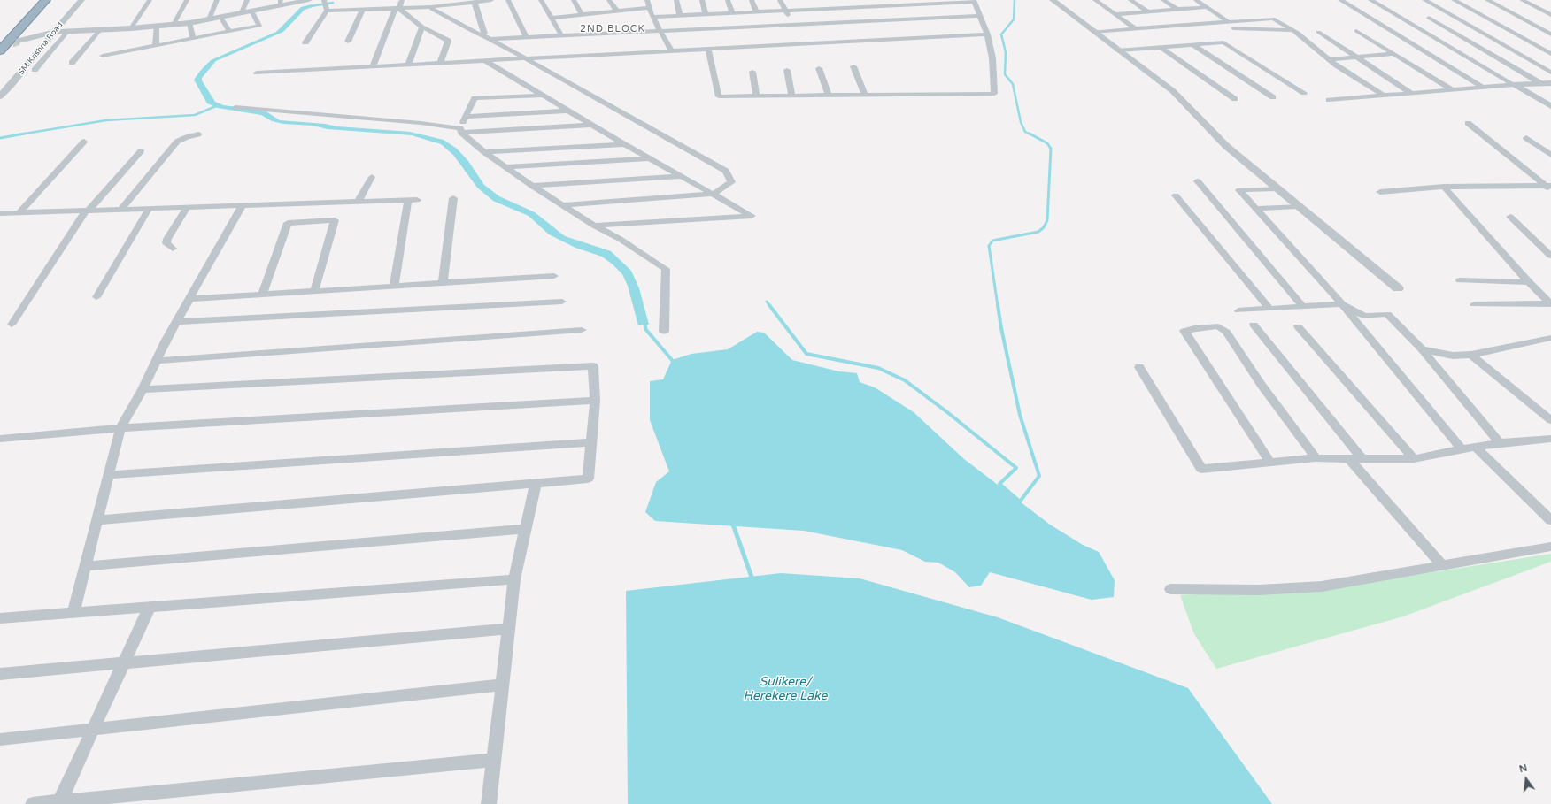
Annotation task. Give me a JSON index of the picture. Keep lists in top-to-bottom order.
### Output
{
  "streets": {
    "street": ["SM Krishna Road"]
  },
  "districts": ["2ND BLOCK"],
  "water": ["Sulikere/ Herekere Lake"],
  "north": "top"
}
